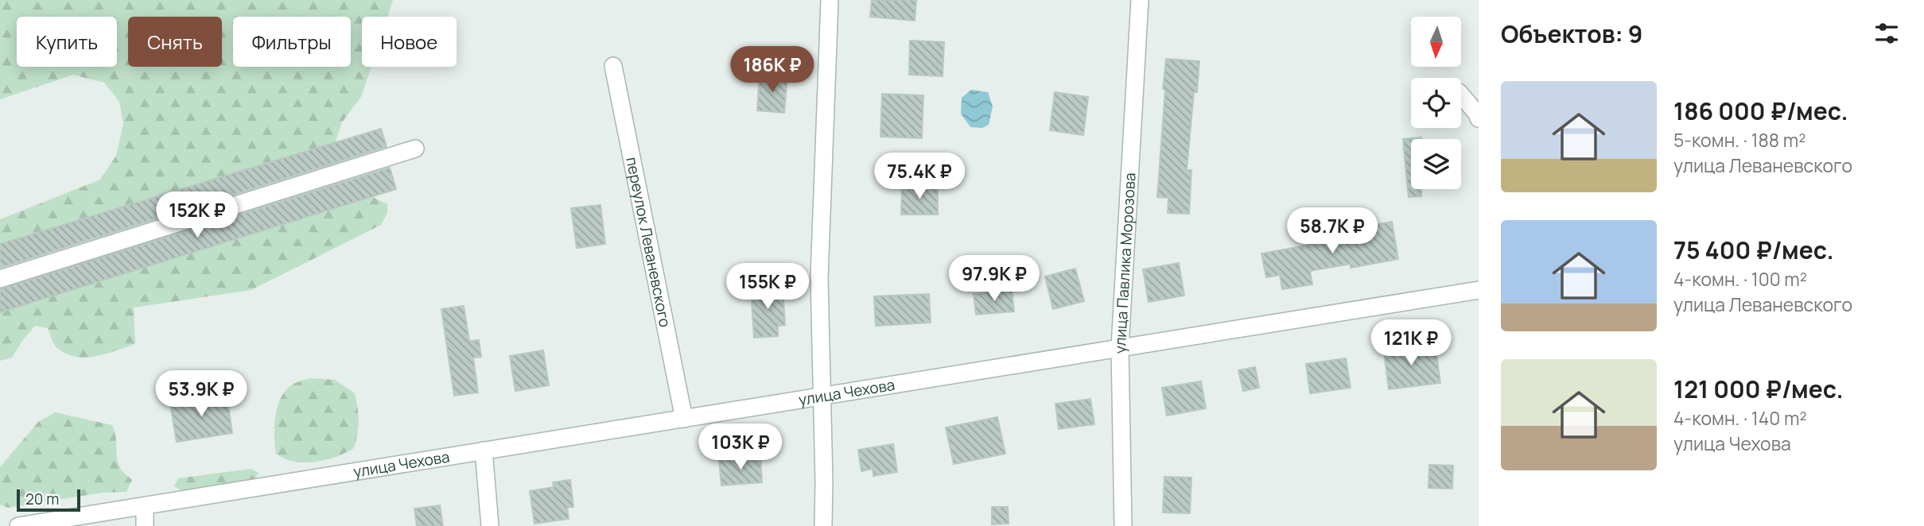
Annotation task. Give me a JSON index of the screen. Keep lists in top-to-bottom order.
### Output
{
  "streets": {
    "street": ["переулок Леваневского", "улица Павлика Морозова", "улица Чехова"]
  },
  "crossings": [
    ["переулок Леваневского", "улица Чехова"],
    ["улица Павлика Морозова", "улица Чехова"]
  ],
  "scale_bar": "20 m",
  "north": "bottom",
  "page": {
    "heading": "Объектов: 9",
    "chip": [
      "Купить",
      "Снять",
      "Фильтры",
      "Новое"
    ],
    "price": [
      "186K ₽",
      "75.4K ₽",
      "152K ₽",
      "58.7K ₽",
      "97.9K ₽",
      "155K ₽",
      "121K ₽",
      "53.9K ₽",
      "103K ₽"
    ],
    "list": [
      {
        "name": "186 000 ₽/мес.",
        "note": "5-комн. · 188 m² · улица Леваневского"
      },
      {
        "name": "75 400 ₽/мес.",
        "note": "4-комн. · 100 m² · улица Леваневского"
      },
      {
        "name": "121 000 ₽/мес.",
        "note": "4-комн. · 140 m² · улица Чехова"
      }
    ],
    "scale": "20 m"
  }
}
